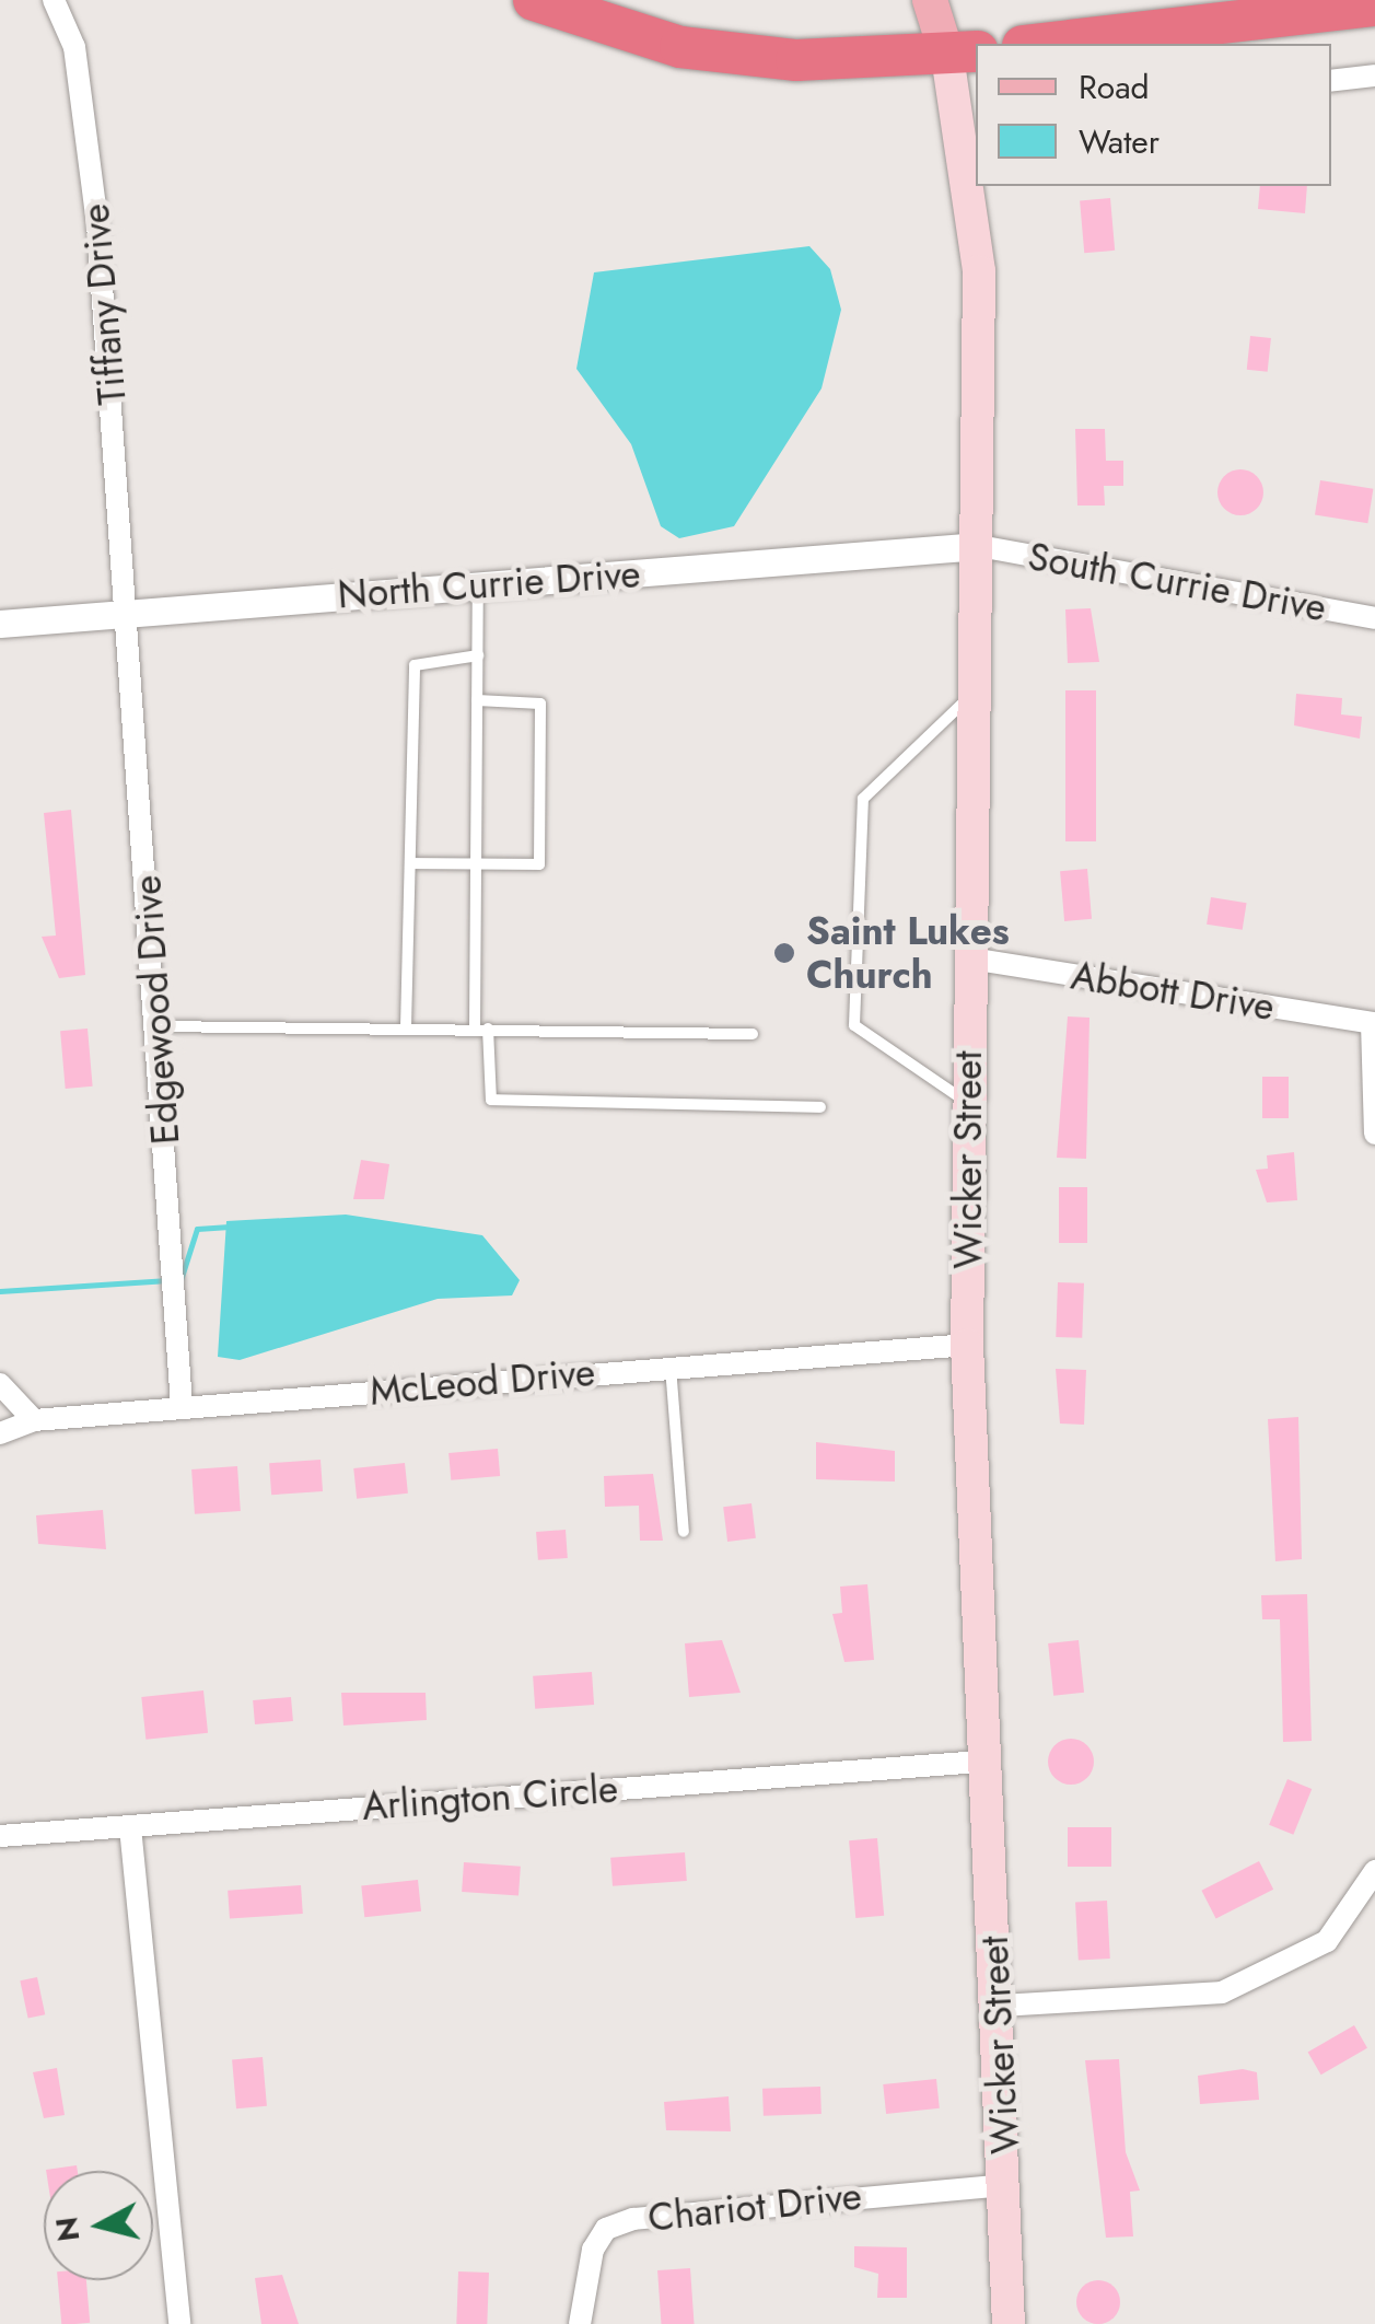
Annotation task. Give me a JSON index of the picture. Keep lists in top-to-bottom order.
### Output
{
  "streets": {
    "main road": ["Wicker Street"],
    "street": [
      "Tiffany Drive",
      "South Currie Drive",
      "North Currie Drive",
      "Abbott Drive",
      "Edgewood Drive",
      "McLeod Drive",
      "Arlington Circle",
      "Chariot Drive"
    ]
  },
  "crossings": [
    ["Tiffany Drive", "North Currie Drive"],
    ["Tiffany Drive", "Edgewood Drive"],
    ["South Currie Drive", "North Currie Drive"],
    ["South Currie Drive", "Wicker Street"],
    ["North Currie Drive", "Edgewood Drive"],
    ["North Currie Drive", "Wicker Street"],
    ["Abbott Drive", "Wicker Street"],
    ["Edgewood Drive", "McLeod Drive"],
    ["Wicker Street", "McLeod Drive"],
    ["Wicker Street", "Arlington Circle"],
    ["Wicker Street", "Chariot Drive"]
  ],
  "places": ["Saint Lukes Church"],
  "legend": ["Road", "Water"],
  "north": "left"
}
